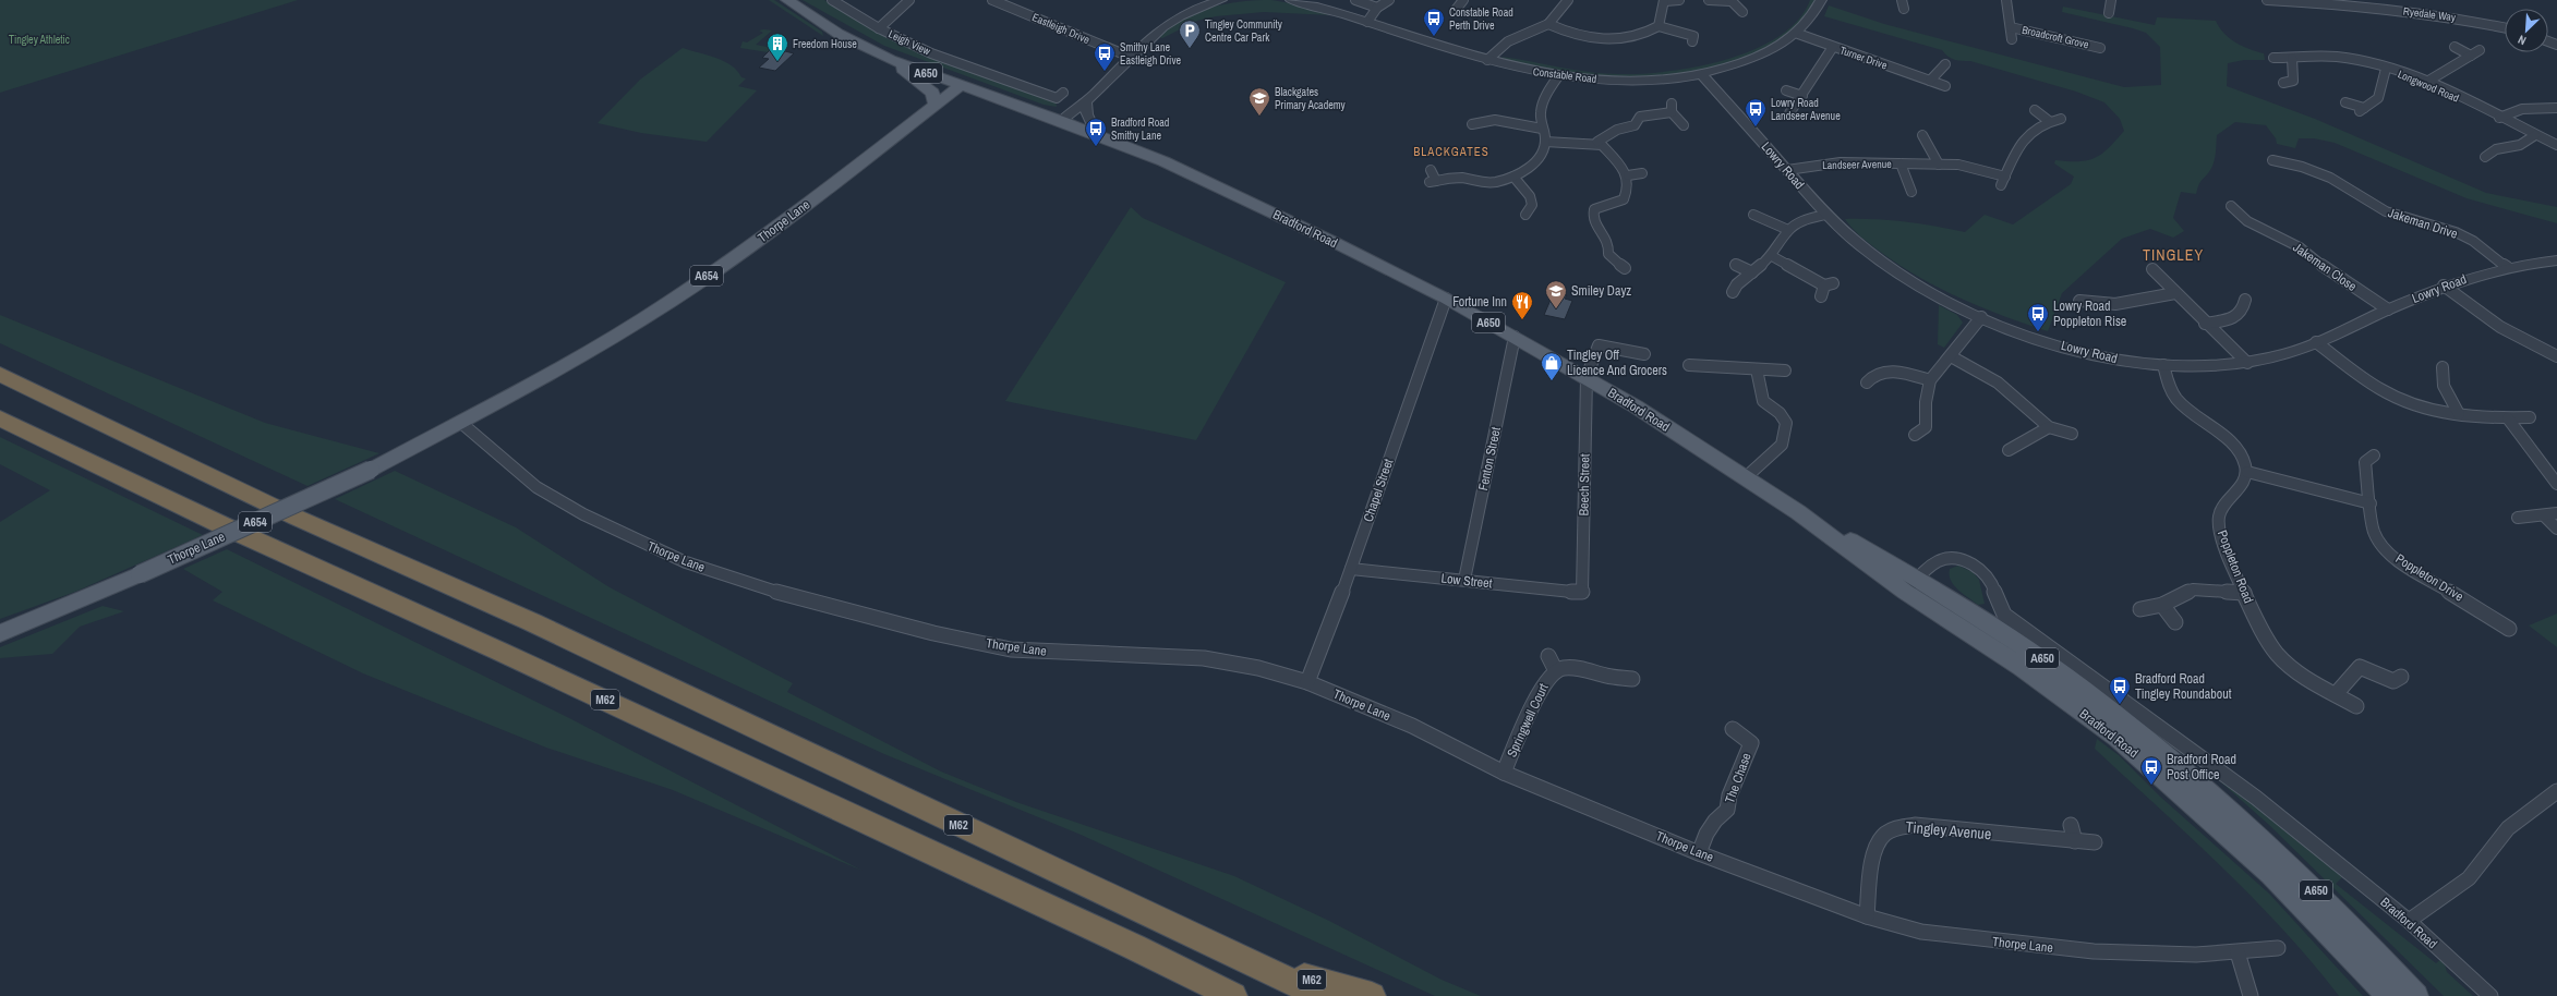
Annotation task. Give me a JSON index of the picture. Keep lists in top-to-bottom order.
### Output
{
  "streets": {
    "highway": ["M62"],
    "main road": [
      "A650",
      "Thorpe Lane",
      "Bradford Road",
      "A654"
    ],
    "street": [
      "Ryedale Way",
      "Eastleigh Drive",
      "Broadcroft Grove",
      "Leigh View",
      "Turner Drive",
      "Constable Road",
      "Longwood Road",
      "Landseer Avenue",
      "Lowry Road",
      "Jakeman Drive",
      "Jakeman Close",
      "Fenton Street",
      "Beech Street",
      "Chapel Street",
      "Poppleton Road",
      "Poppleton Drive",
      "Low Street",
      "Springwell Court",
      "The Chase",
      "Tingley Avenue"
    ]
  },
  "crossings": [
    ["Turner Drive", "Constable Road"],
    ["Constable Road", "Lowry Road"],
    ["Landseer Avenue", "Lowry Road"],
    ["Lowry Road", "Jakeman Drive"],
    ["Lowry Road", "Jakeman Close"],
    ["Thorpe Lane", "Bradford Road"],
    ["Thorpe Lane", "A654"],
    ["Thorpe Lane", "Chapel Street"],
    ["Thorpe Lane", "Springwell Court"],
    ["Thorpe Lane", "The Chase"],
    ["Thorpe Lane", "Tingley Avenue"],
    ["Bradford Road", "A654"],
    ["Bradford Road", "Fenton Street"],
    ["Bradford Road", "Beech Street"],
    ["Bradford Road", "Chapel Street"],
    ["Fenton Street", "Low Street"],
    ["Beech Street", "Low Street"],
    ["Chapel Street", "Low Street"]
  ],
  "districts": ["BLACKGATES", "TINGLEY"],
  "parks": ["Tingley Athletic"],
  "places": {
    "bus stop": [
      "Constable Road Perth Drive",
      "Smithy Lane Eastleigh Drive",
      "Lowry Road Landseer Avenue",
      "Bradford Road Smithy Lane",
      "Lowry Road Poppleton Rise",
      "Bradford Road Tingley Roundabout",
      "Bradford Road Post Office"
    ],
    "parking": ["Tingley Community Centre Car Park"],
    "building": ["Freedom House"],
    "school or university": ["Blackgates Primary Academy", "Smiley Dayz"],
    "restaurant": ["Fortune Inn"],
    "shop": ["Tingley Off Licence And Grocers"]
  },
  "north": "bottom left"
}
